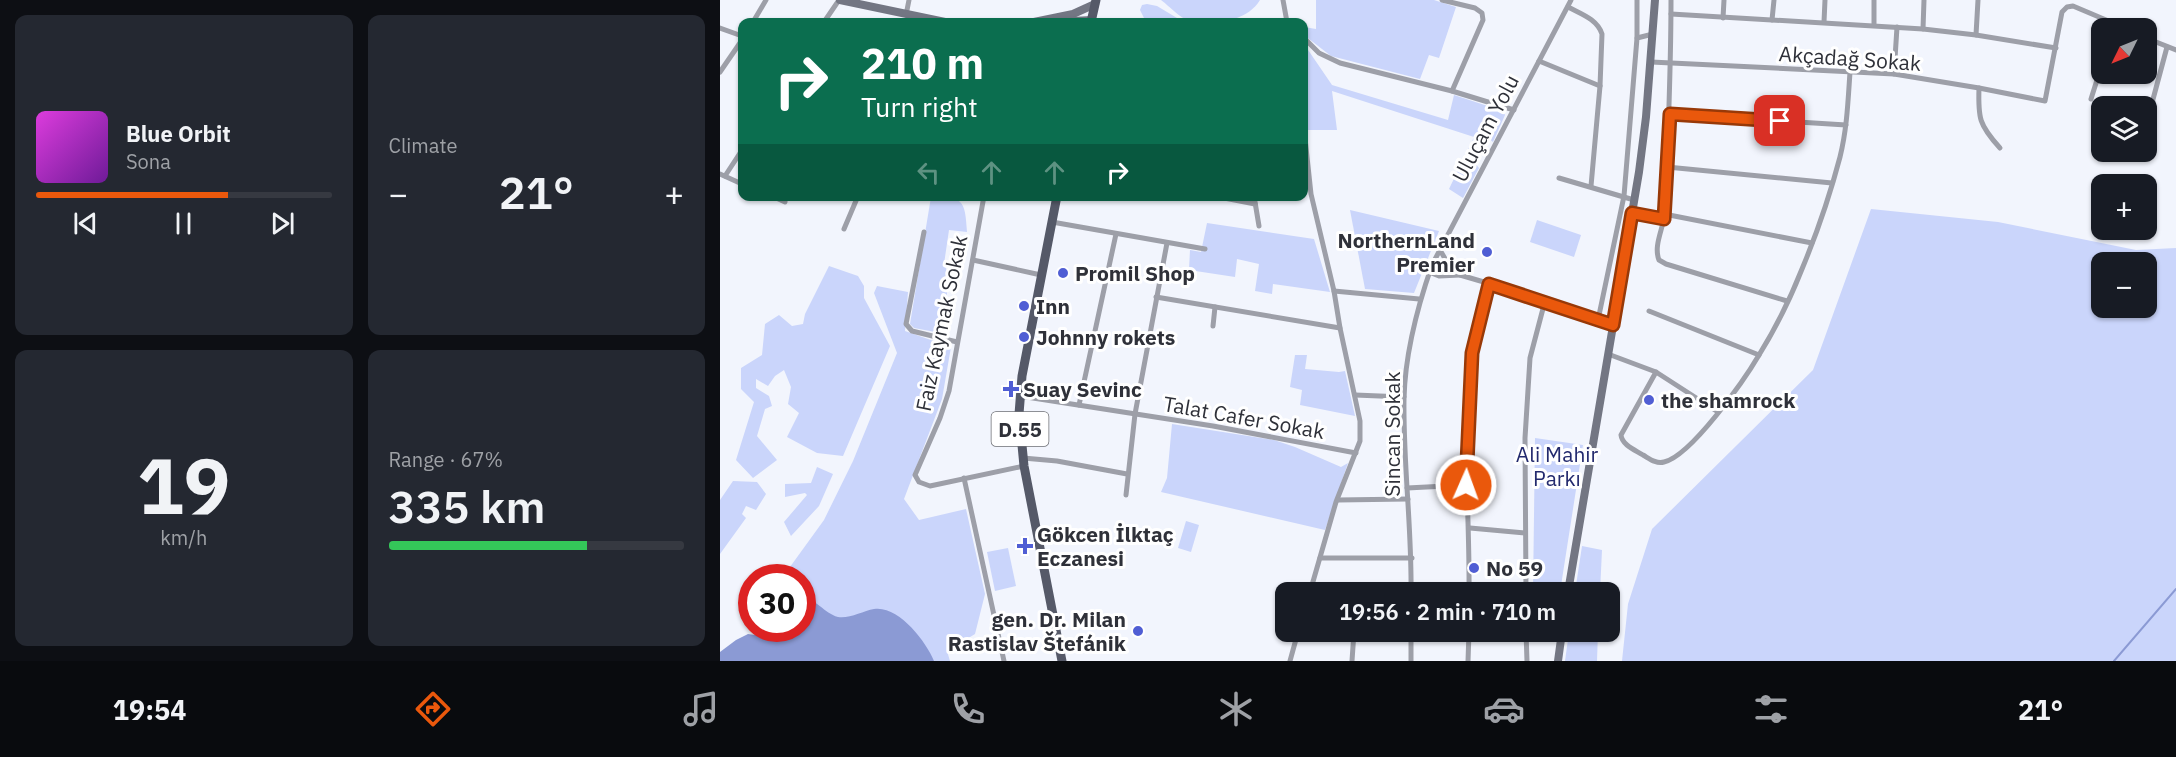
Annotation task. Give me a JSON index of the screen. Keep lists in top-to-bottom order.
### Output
{
  "streets": {
    "main road": ["D.55"],
    "street": [
      "Akçadağ Sokak",
      "Uluçam Yolu",
      "Faiz Kaymak Sokak",
      "Talat Cafer Sokak",
      "Sincan Sokak"
    ]
  },
  "crossings": [
    ["Uluçam Yolu", "Sincan Sokak"],
    ["Talat Cafer Sokak", "D.55"]
  ],
  "parks": ["Ali Mahir Parkı"],
  "places": {
    "other": [
      "NorthernLand Premier",
      "Promil Shop",
      "Inn",
      "Johnny rokets",
      "the shamrock",
      "No 59",
      "gen. Dr. Milan Rastislav Štefánik"
    ],
    "health": ["Suay Sevinc", "Gökcen İlktaç Eczanesi"]
  },
  "north": "bottom left",
  "page": {
    "tile": [
      "Climate",
      ["19", "km/h"],
      ["Range · 67%", "335 km"]
    ],
    "map_buttons": ["+", "−"],
    "turn": ["210 m", "Turn right"],
    "song": ["Blue Orbit", "Sona"],
    "heat": ["−", "21°", "+"],
    "limit": "30",
    "trip": "19:56 · 2 min · 710 m",
    "tabs": ["19:54", "21°"]
  }
}
